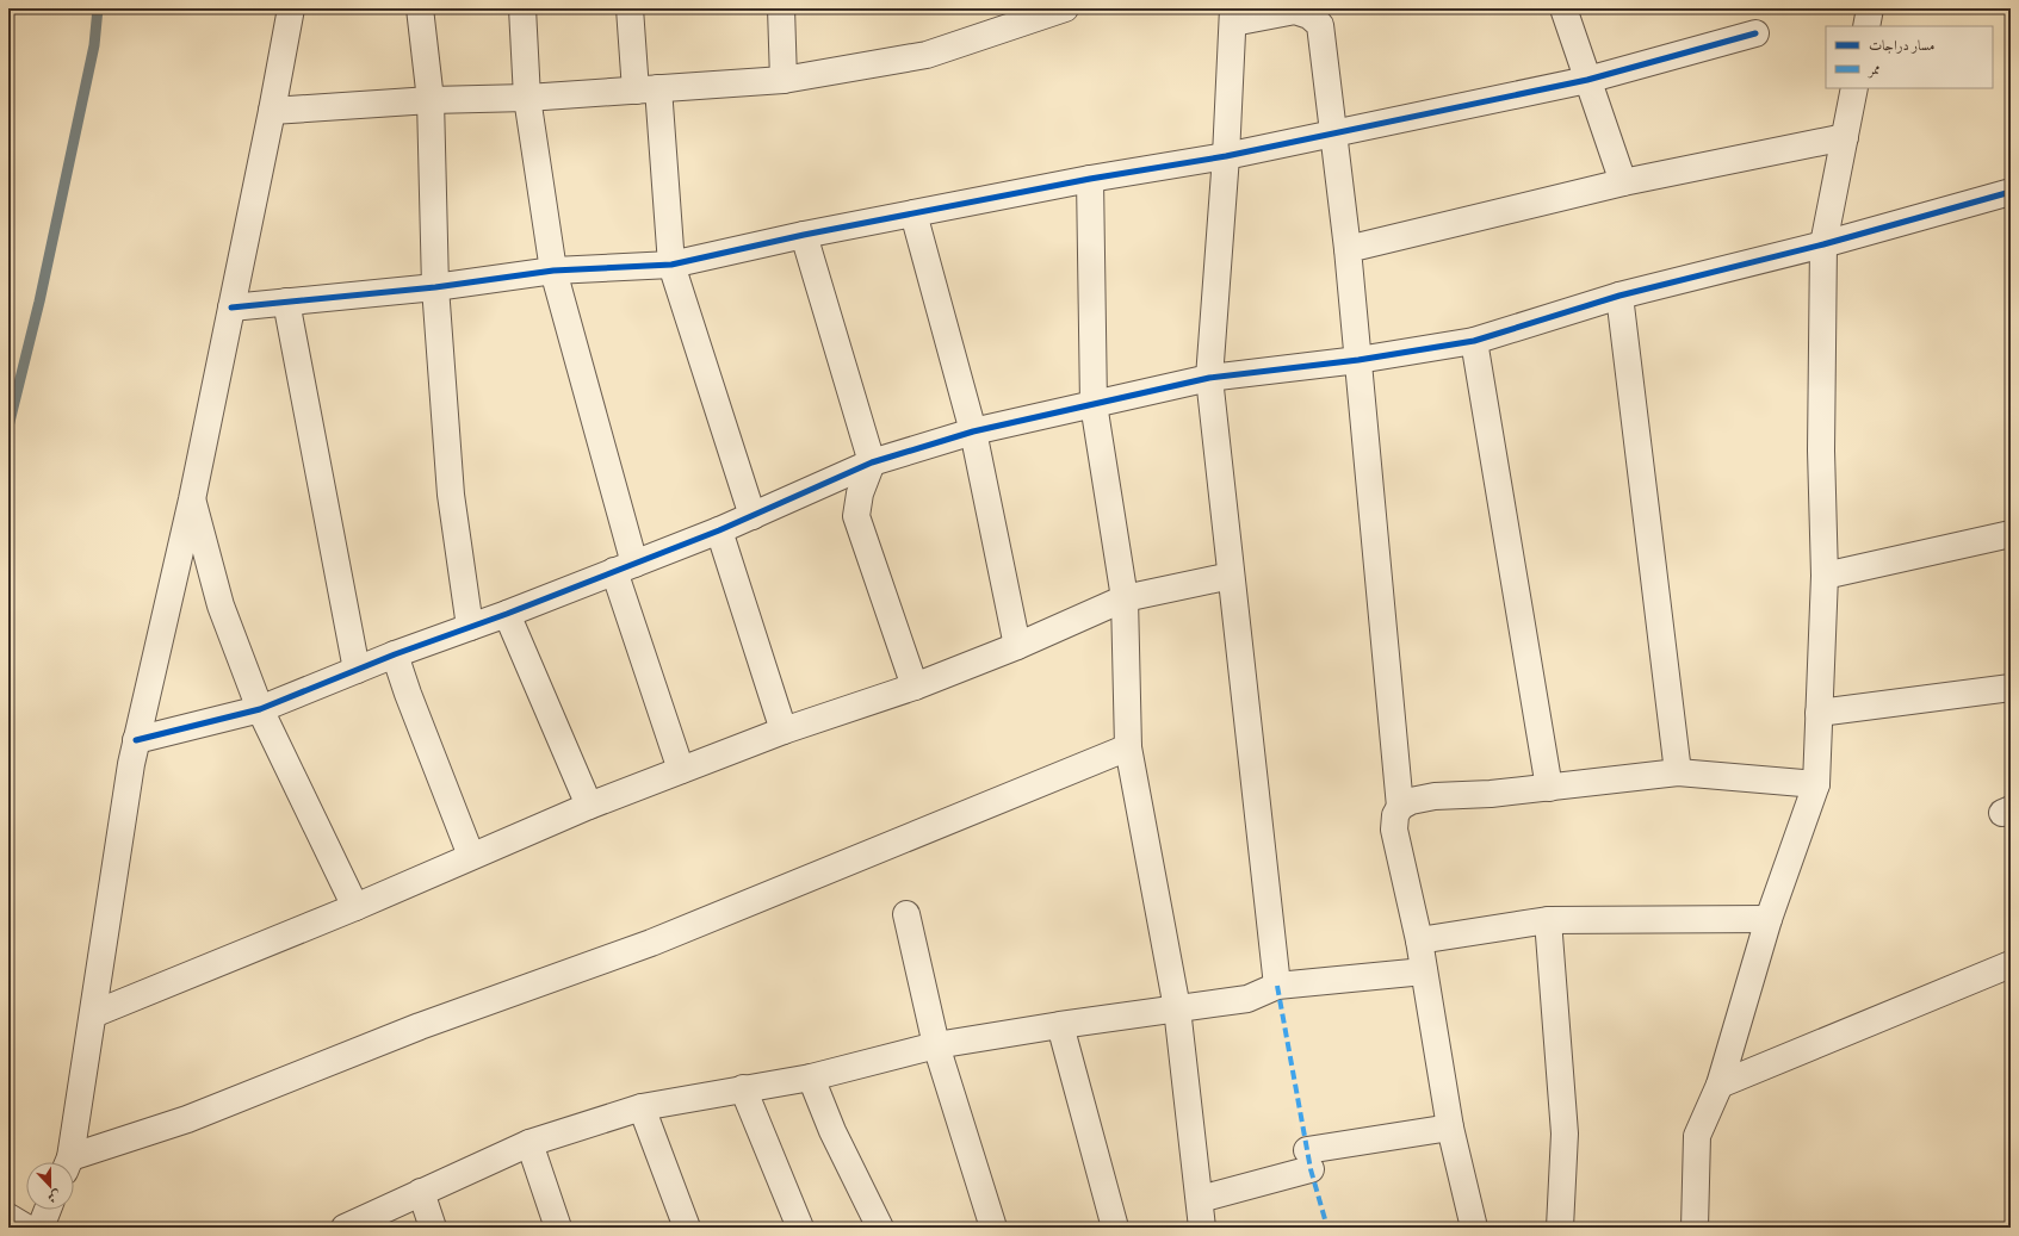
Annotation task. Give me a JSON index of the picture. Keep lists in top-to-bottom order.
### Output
{
  "legend": ["مسار دراجات", "ممر"],
  "north": "bottom"
}
